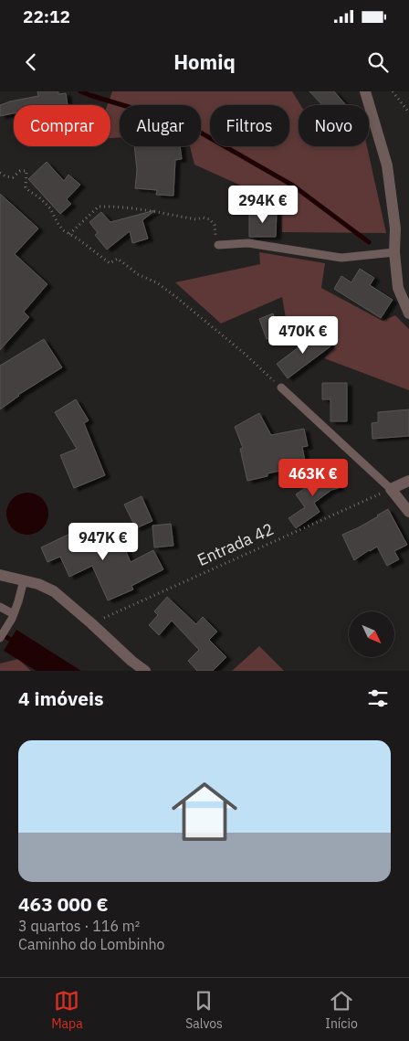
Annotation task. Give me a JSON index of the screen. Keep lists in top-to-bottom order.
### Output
{
  "streets": {
    "path": ["Entrada 42"]
  },
  "north": "bottom right",
  "page": {
    "status": "22:12",
    "header": "Homiq",
    "chip": [
      "Comprar",
      "Alugar",
      "Filtros",
      "Novo"
    ],
    "price": [
      "294K €",
      "470K €",
      "463K €",
      "947K €"
    ],
    "heading": "4 imóveis",
    "list": [
      {
        "name": "463 000 €",
        "note": "3 quartos · 116 m² · Caminho do Lombinho"
      }
    ],
    "tabs": ["Mapa", "Salvos", "Início"]
  }
}
